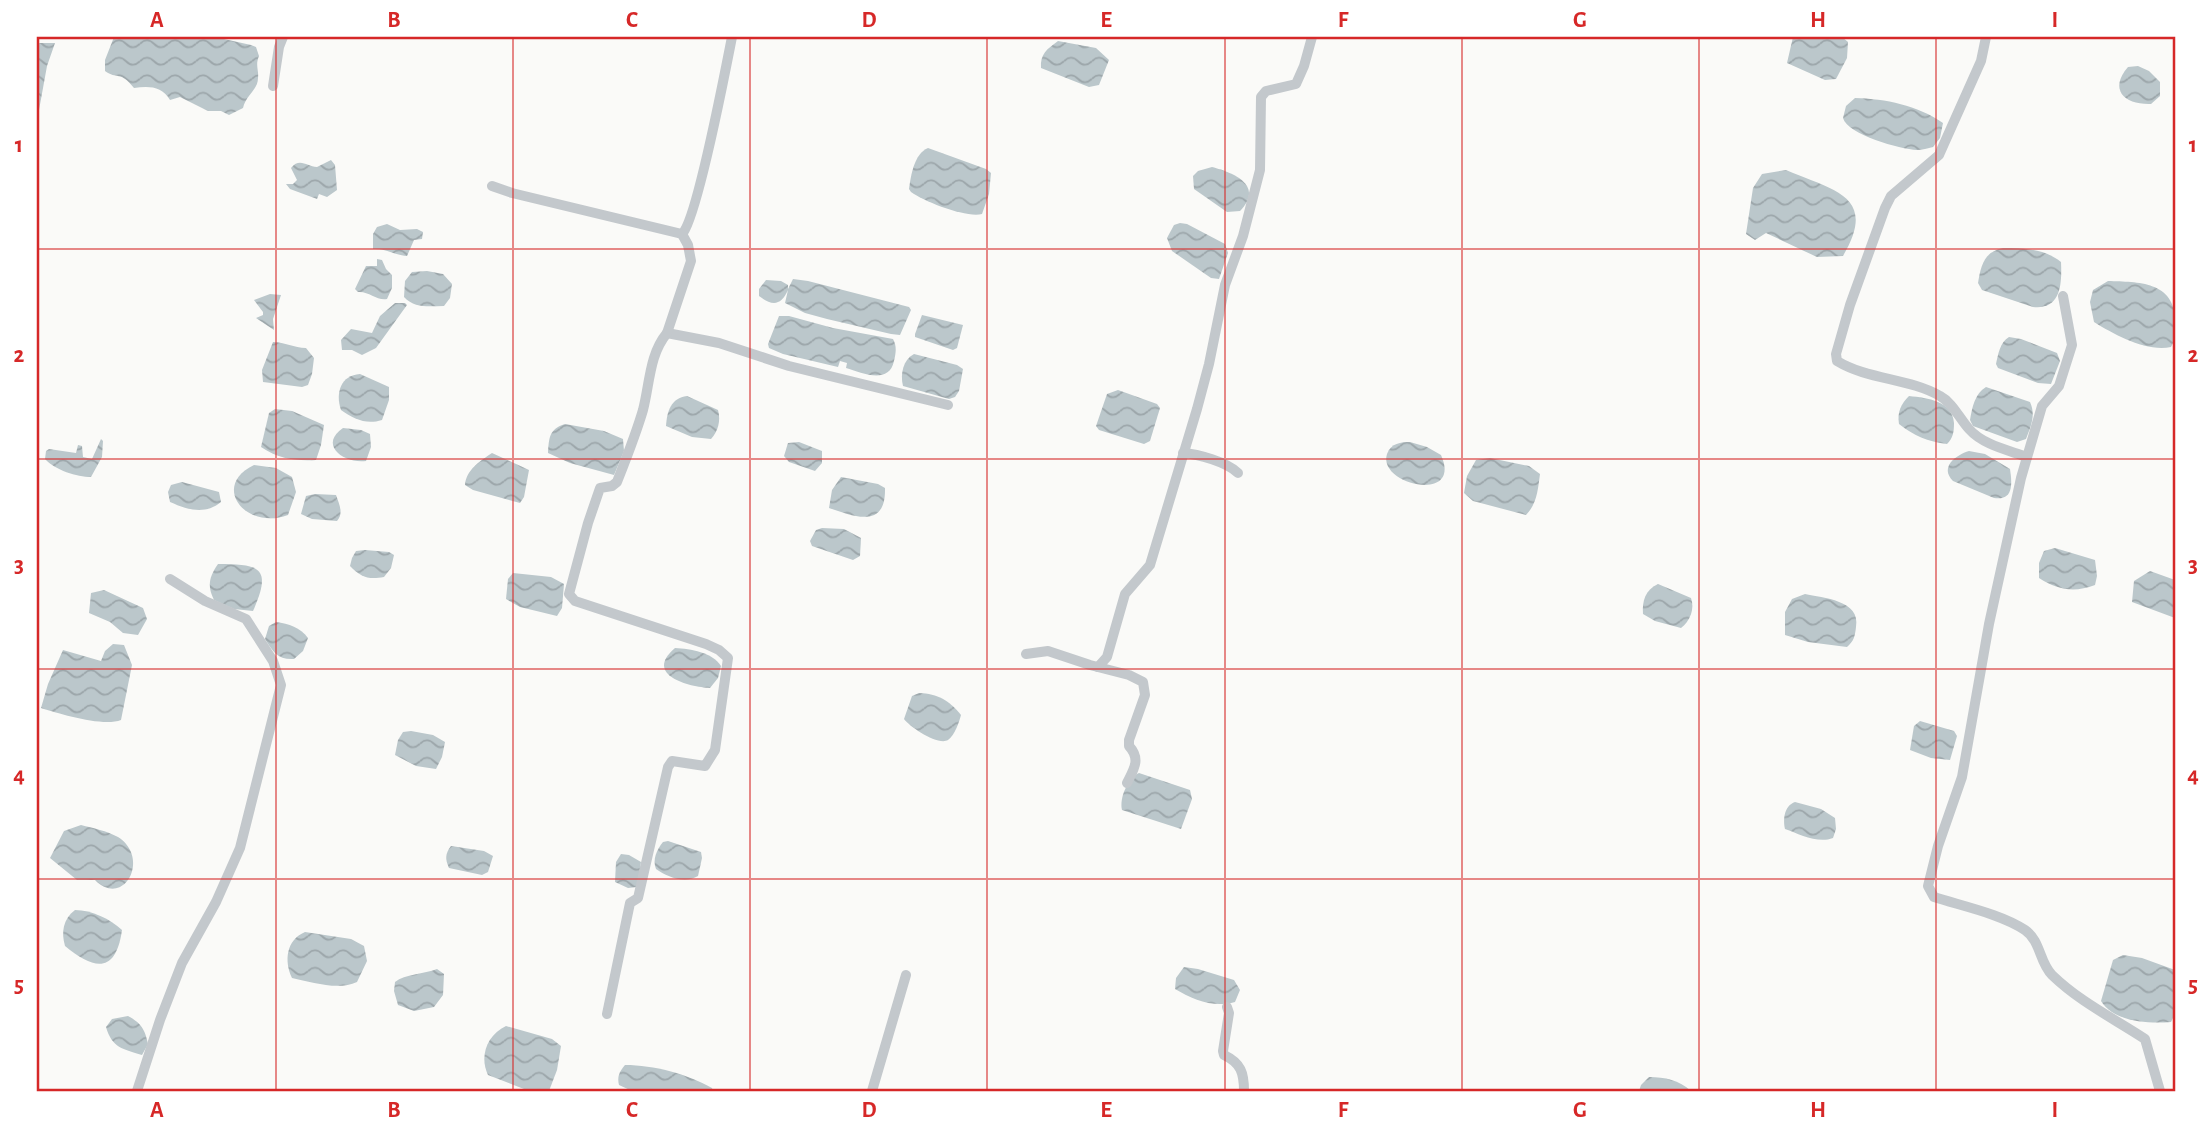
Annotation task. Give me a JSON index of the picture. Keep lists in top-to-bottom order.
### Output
{
  "grid": {
    "columns": [
      "A",
      "B",
      "C",
      "D",
      "E",
      "F",
      "G",
      "H",
      "I"
    ],
    "rows": [
      "1",
      "2",
      "3",
      "4",
      "5"
    ]
  }
}
